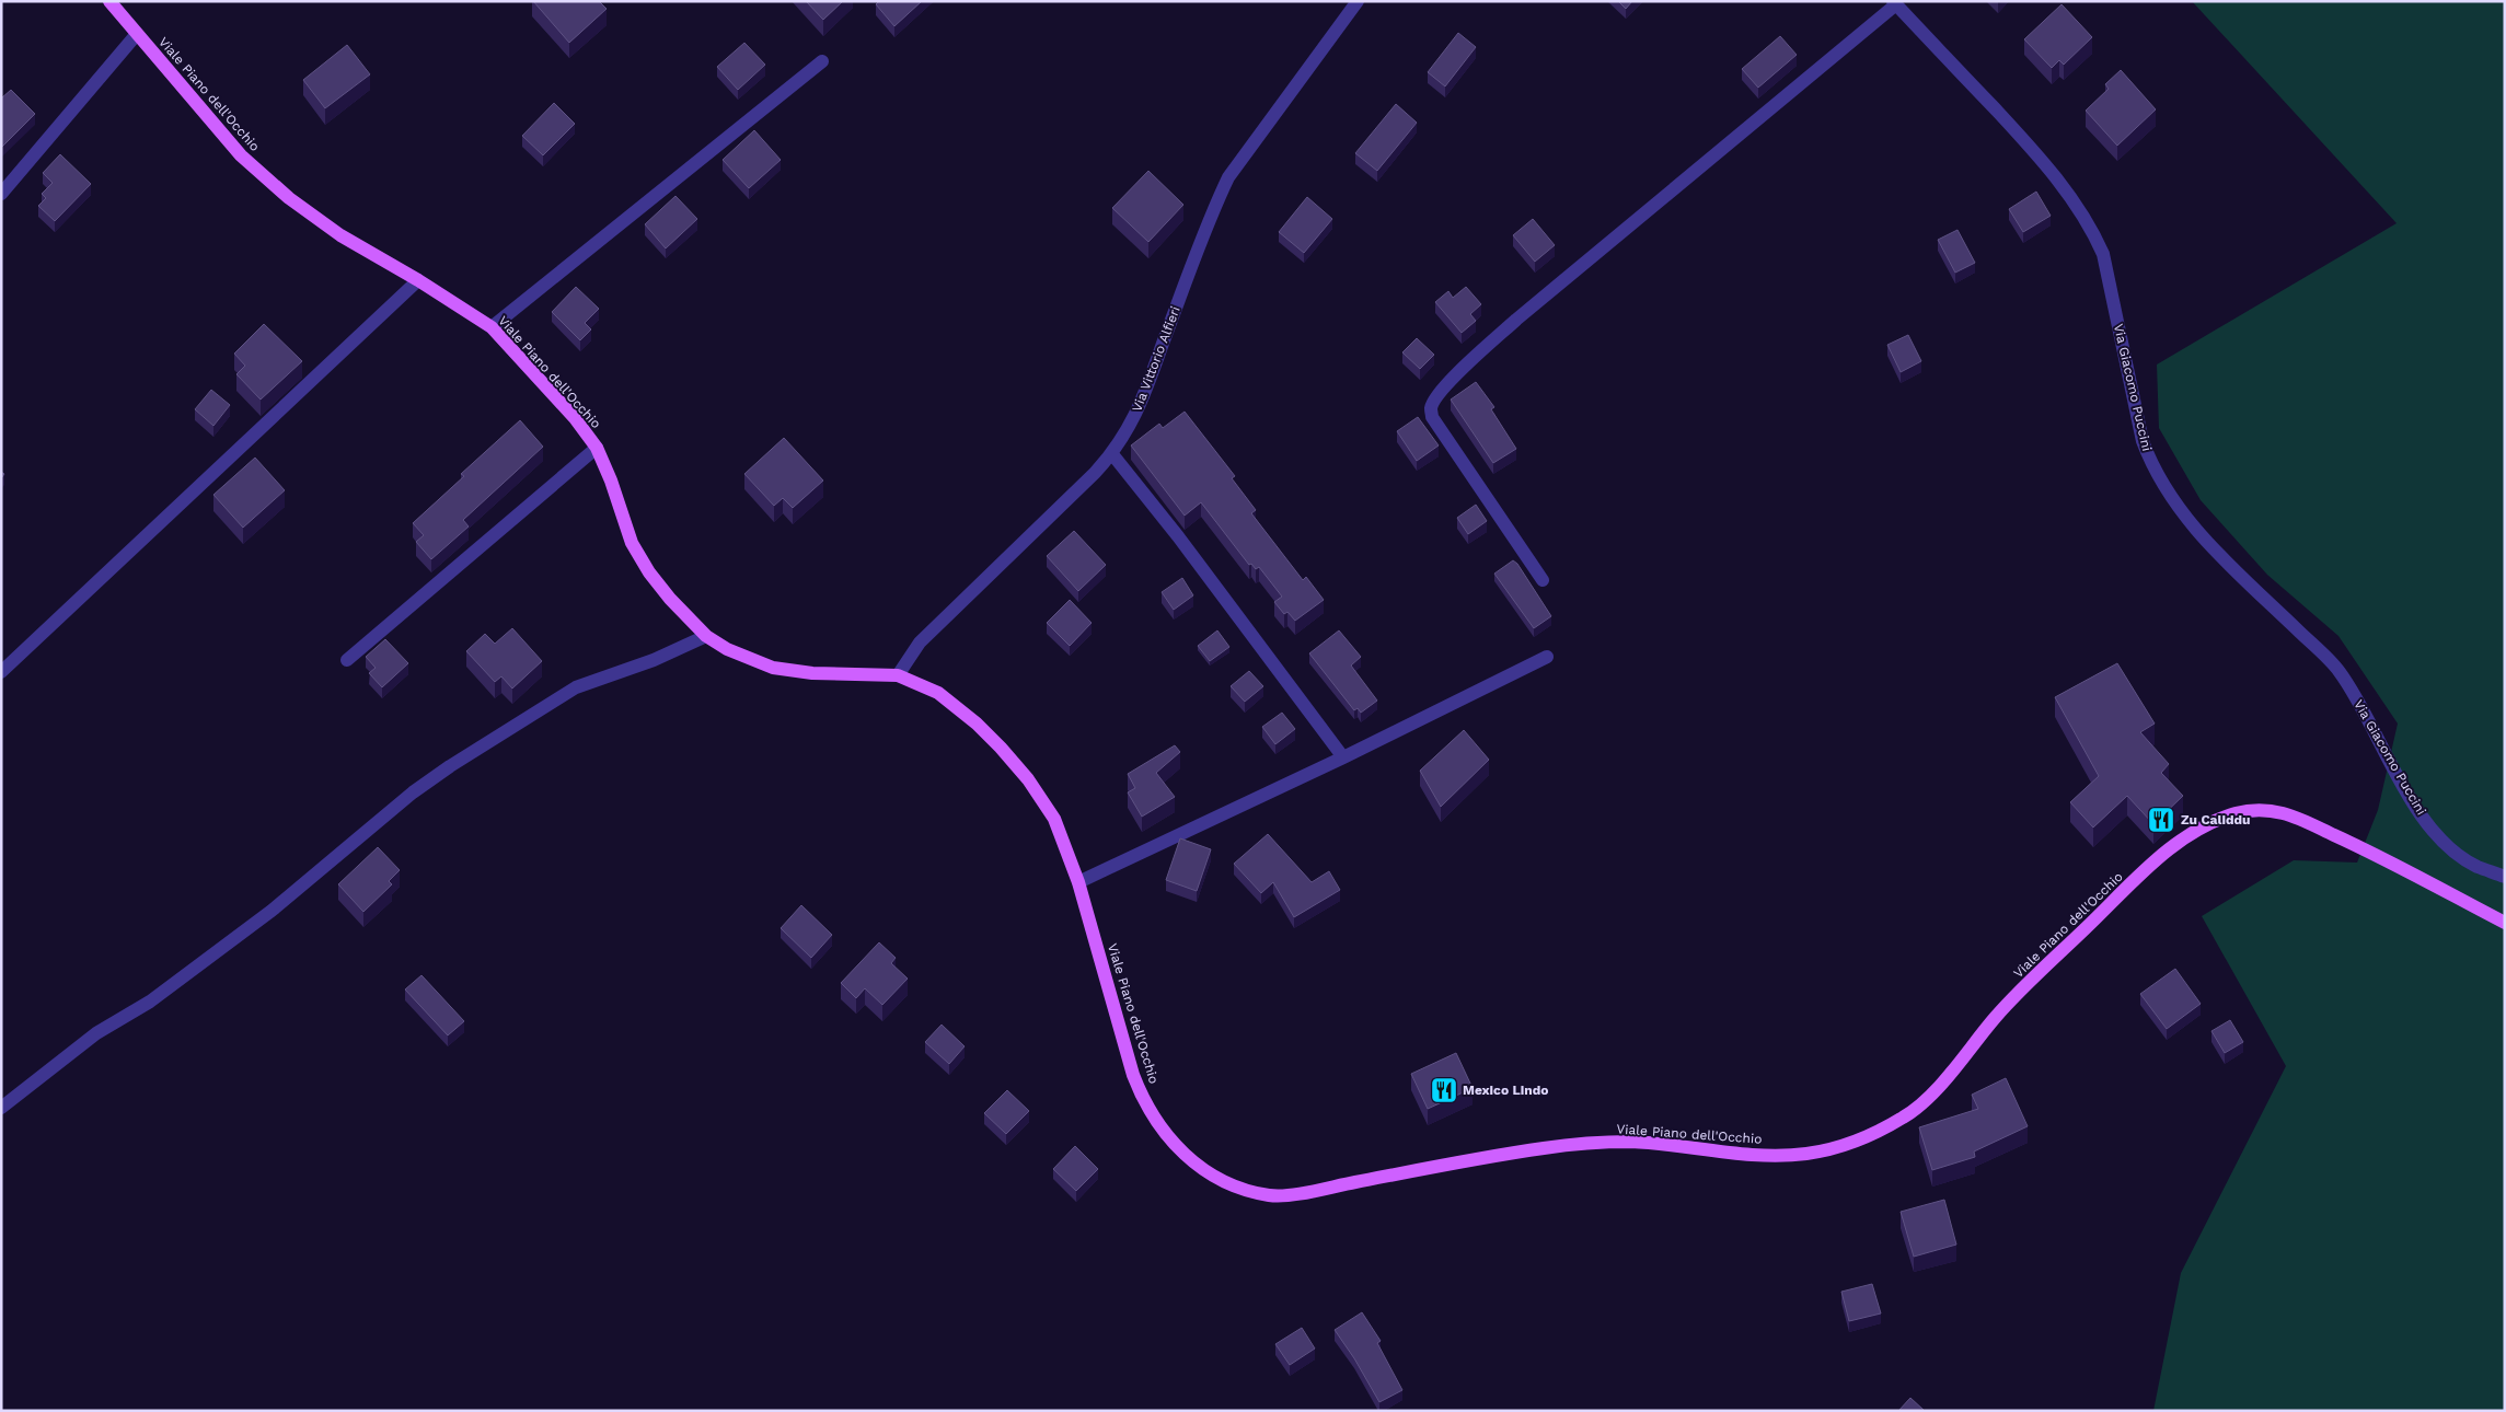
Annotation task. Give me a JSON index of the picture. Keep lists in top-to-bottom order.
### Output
{
  "streets": {
    "main road": ["Viale Piano dell'Occhio"],
    "street": ["Via Vittorio Alfieri", "Via Giacomo Puccini"]
  },
  "crossings": [
    ["Viale Piano dell'Occhio", "Via Vittorio Alfieri"]
  ],
  "places": {
    "restaurant": ["Zu Caliddu", "Mexico Lindo"]
  }
}
